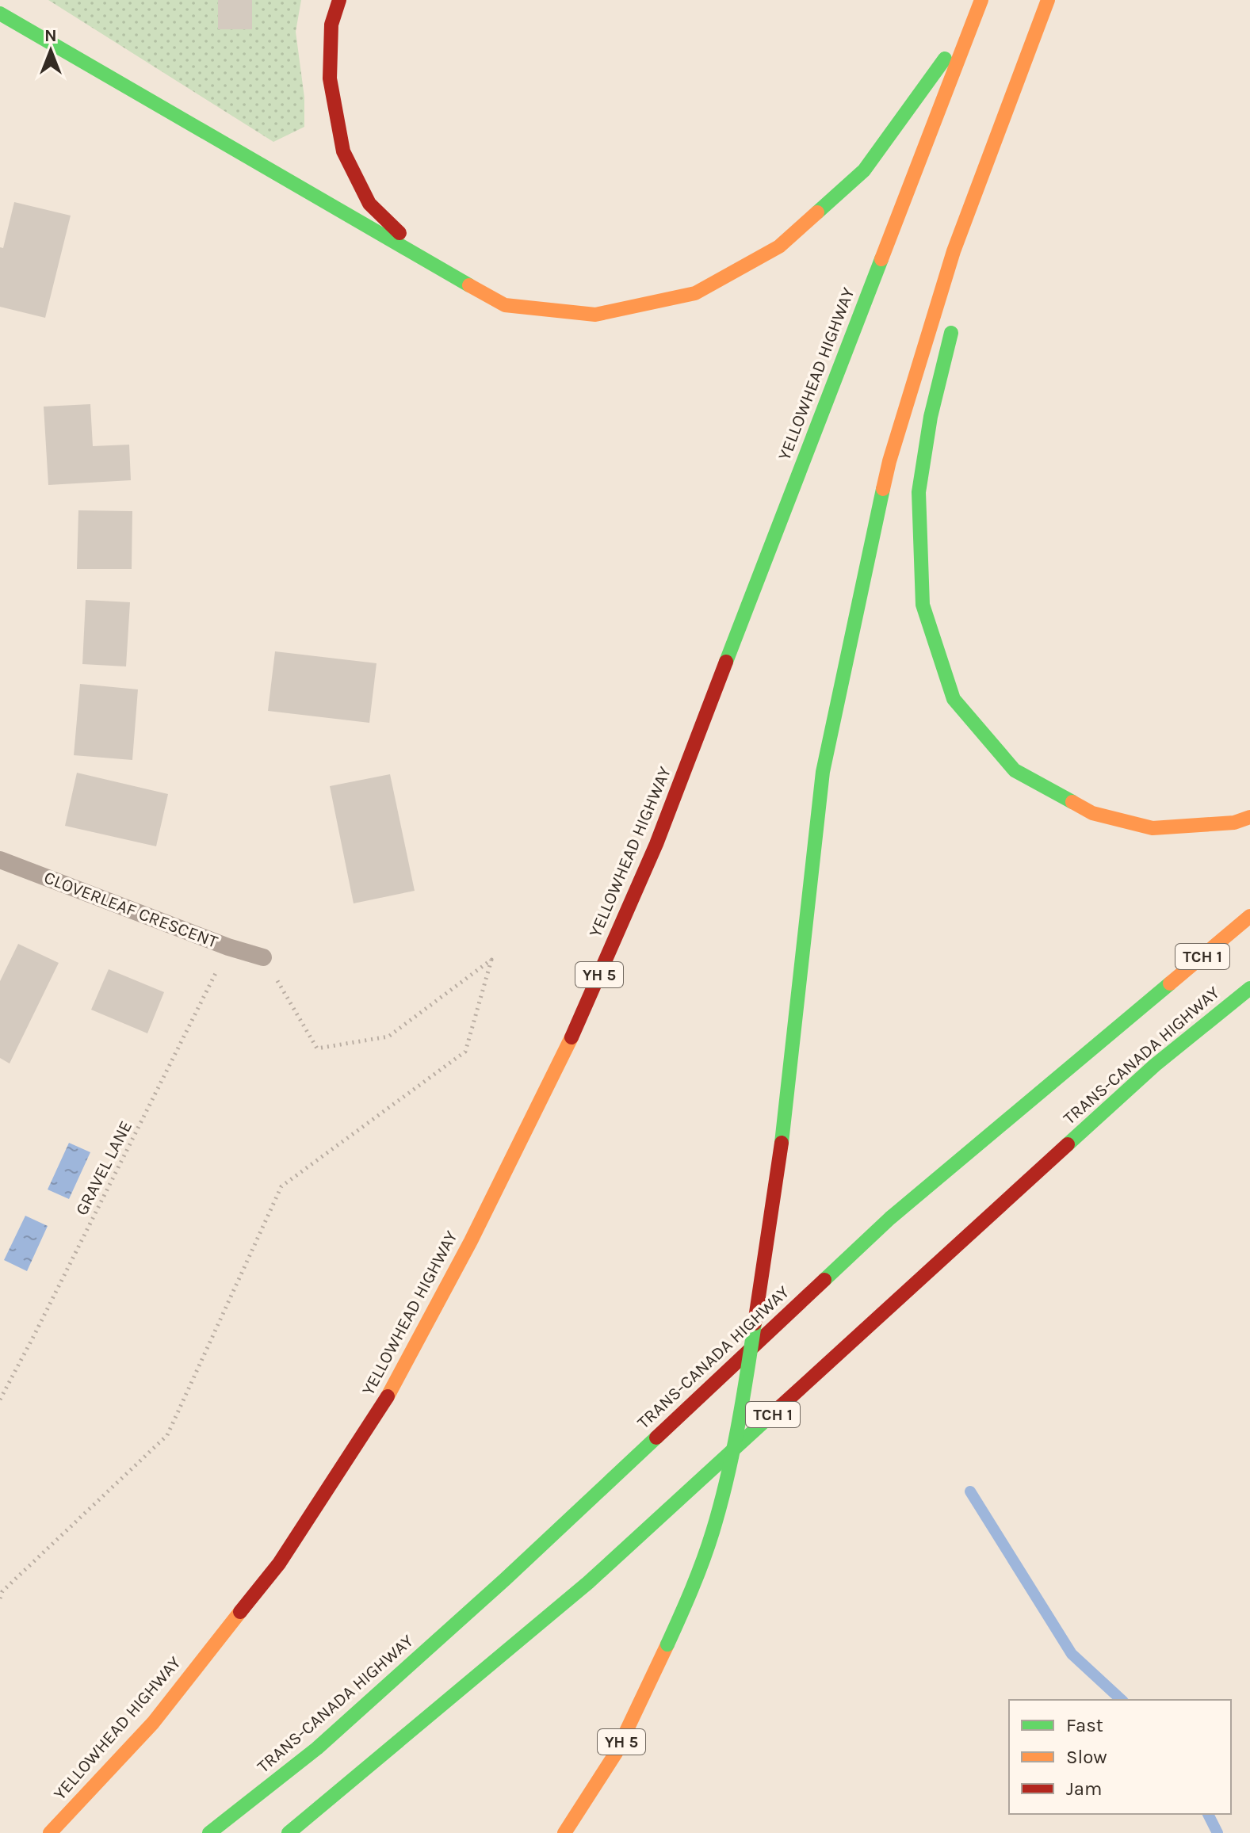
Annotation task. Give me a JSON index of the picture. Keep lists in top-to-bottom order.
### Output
{
  "streets": {
    "highway": [
      "YELLOWHEAD HIGHWAY",
      "TCH 1",
      "YH 5",
      "TRANS-CANADA HIGHWAY"
    ],
    "lane": ["CLOVERLEAF CRESCENT"],
    "path": ["GRAVEL LANE"]
  },
  "crossings": [
    ["CLOVERLEAF CRESCENT", "GRAVEL LANE"]
  ],
  "legend": ["Fast", "Slow", "Jam"],
  "north": "top"
}
